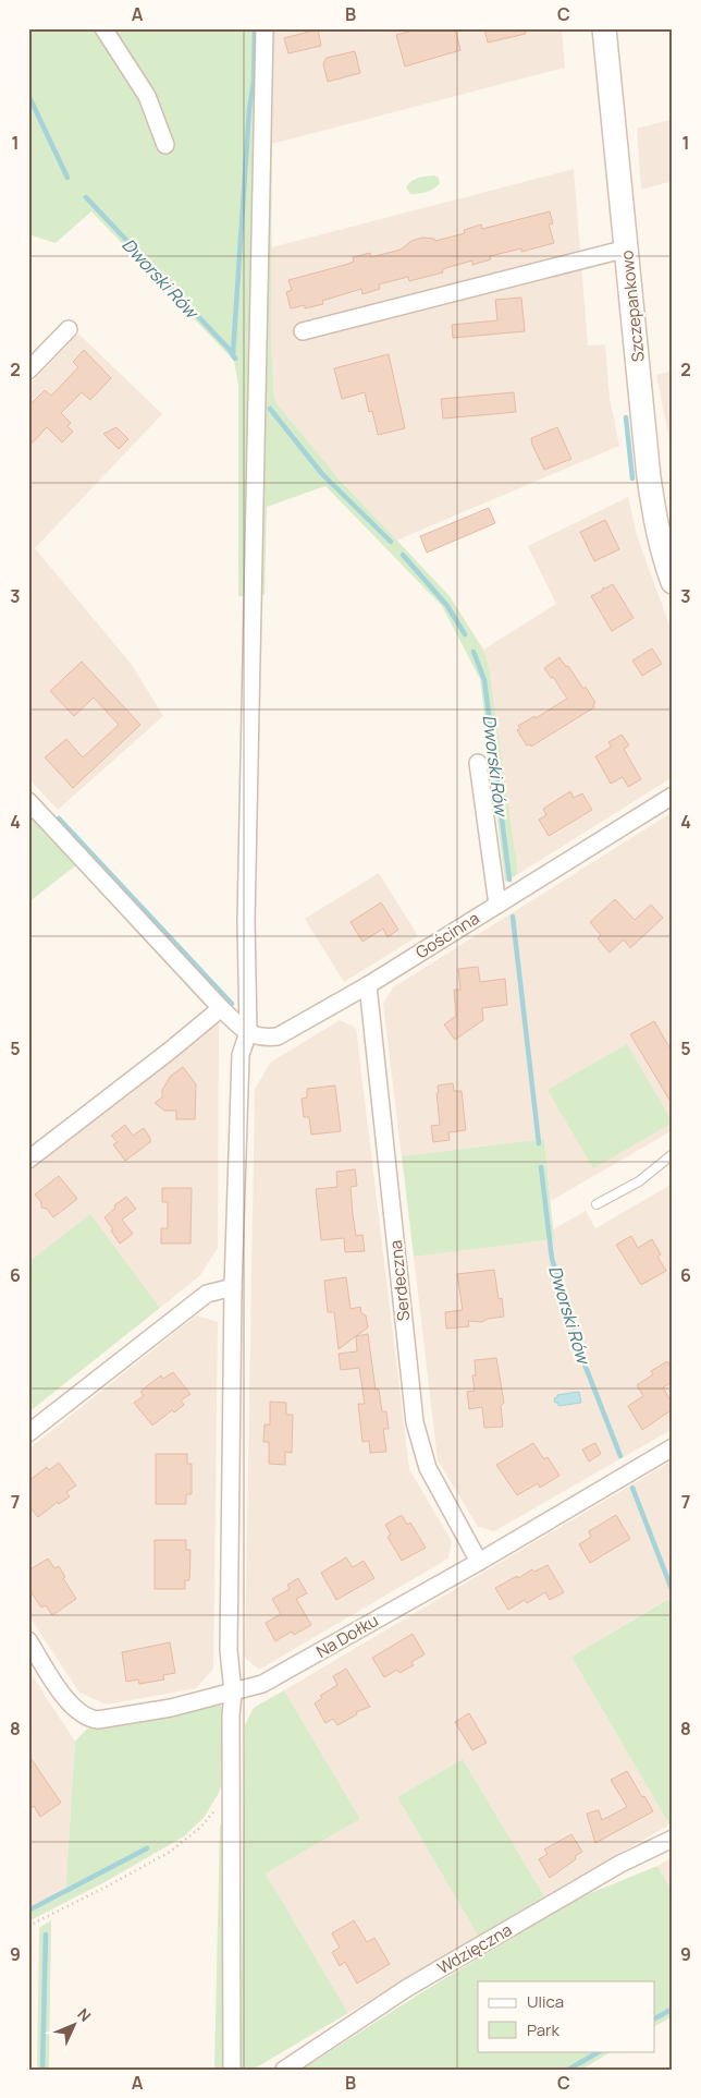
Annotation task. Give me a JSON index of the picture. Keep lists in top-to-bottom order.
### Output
{
  "streets": {
    "street": [
      "Szczepankowo",
      "Gościnna",
      "Serdeczna",
      "Na Dołku",
      "Wdzięczna"
    ]
  },
  "crossings": [
    ["Gościnna", "Serdeczna"],
    ["Serdeczna", "Na Dołku"]
  ],
  "water": ["Dworski Rów"],
  "legend": ["Ulica", "Park"],
  "north": "top right",
  "grid": {
    "columns": ["A", "B", "C"],
    "rows": [
      "1",
      "2",
      "3",
      "4",
      "5",
      "6",
      "7",
      "8",
      "9"
    ]
  }
}
